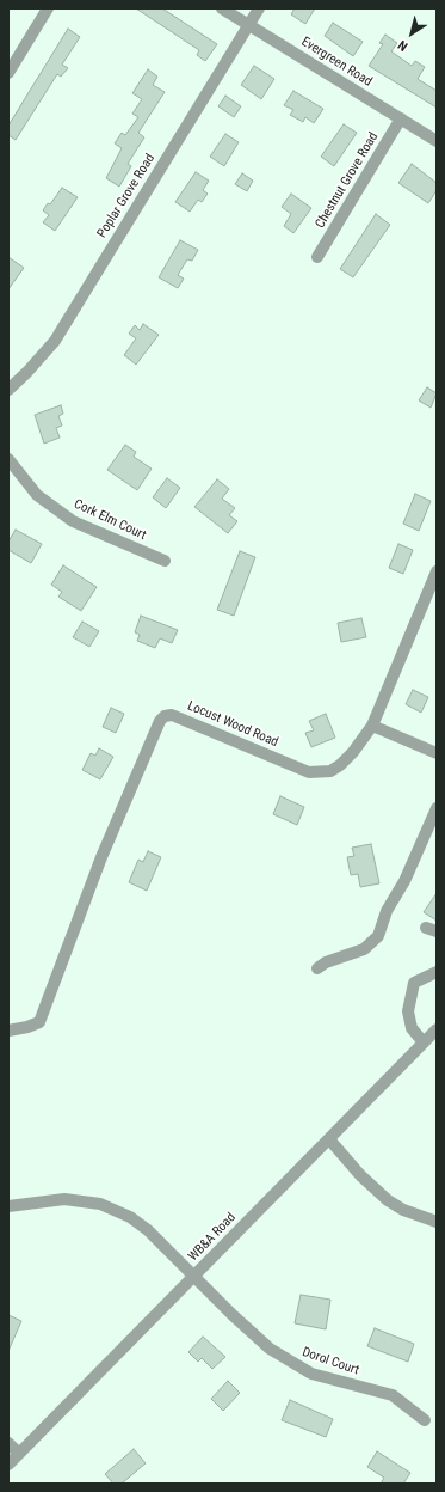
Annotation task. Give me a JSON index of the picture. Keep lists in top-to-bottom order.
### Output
{
  "streets": {
    "street": [
      "Evergreen Road",
      "Chestnut Grove Road",
      "Poplar Grove Road",
      "Cork Elm Court",
      "Locust Wood Road",
      "WB&A Road",
      "Dorol Court"
    ]
  },
  "crossings": [
    ["Evergreen Road", "Chestnut Grove Road"],
    ["Evergreen Road", "Poplar Grove Road"],
    ["WB&A Road", "Dorol Court"]
  ],
  "north": "bottom left"
}
